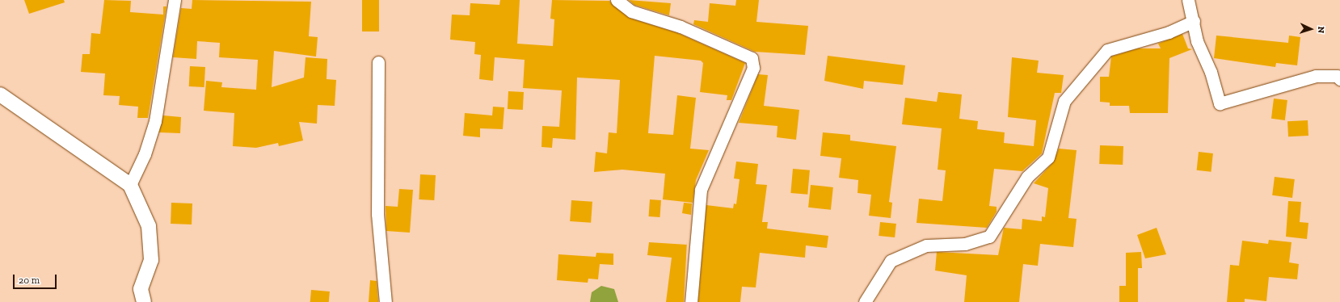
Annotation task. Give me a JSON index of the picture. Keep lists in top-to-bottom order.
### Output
{
  "scale_bar": "20 m",
  "north": "right"
}
